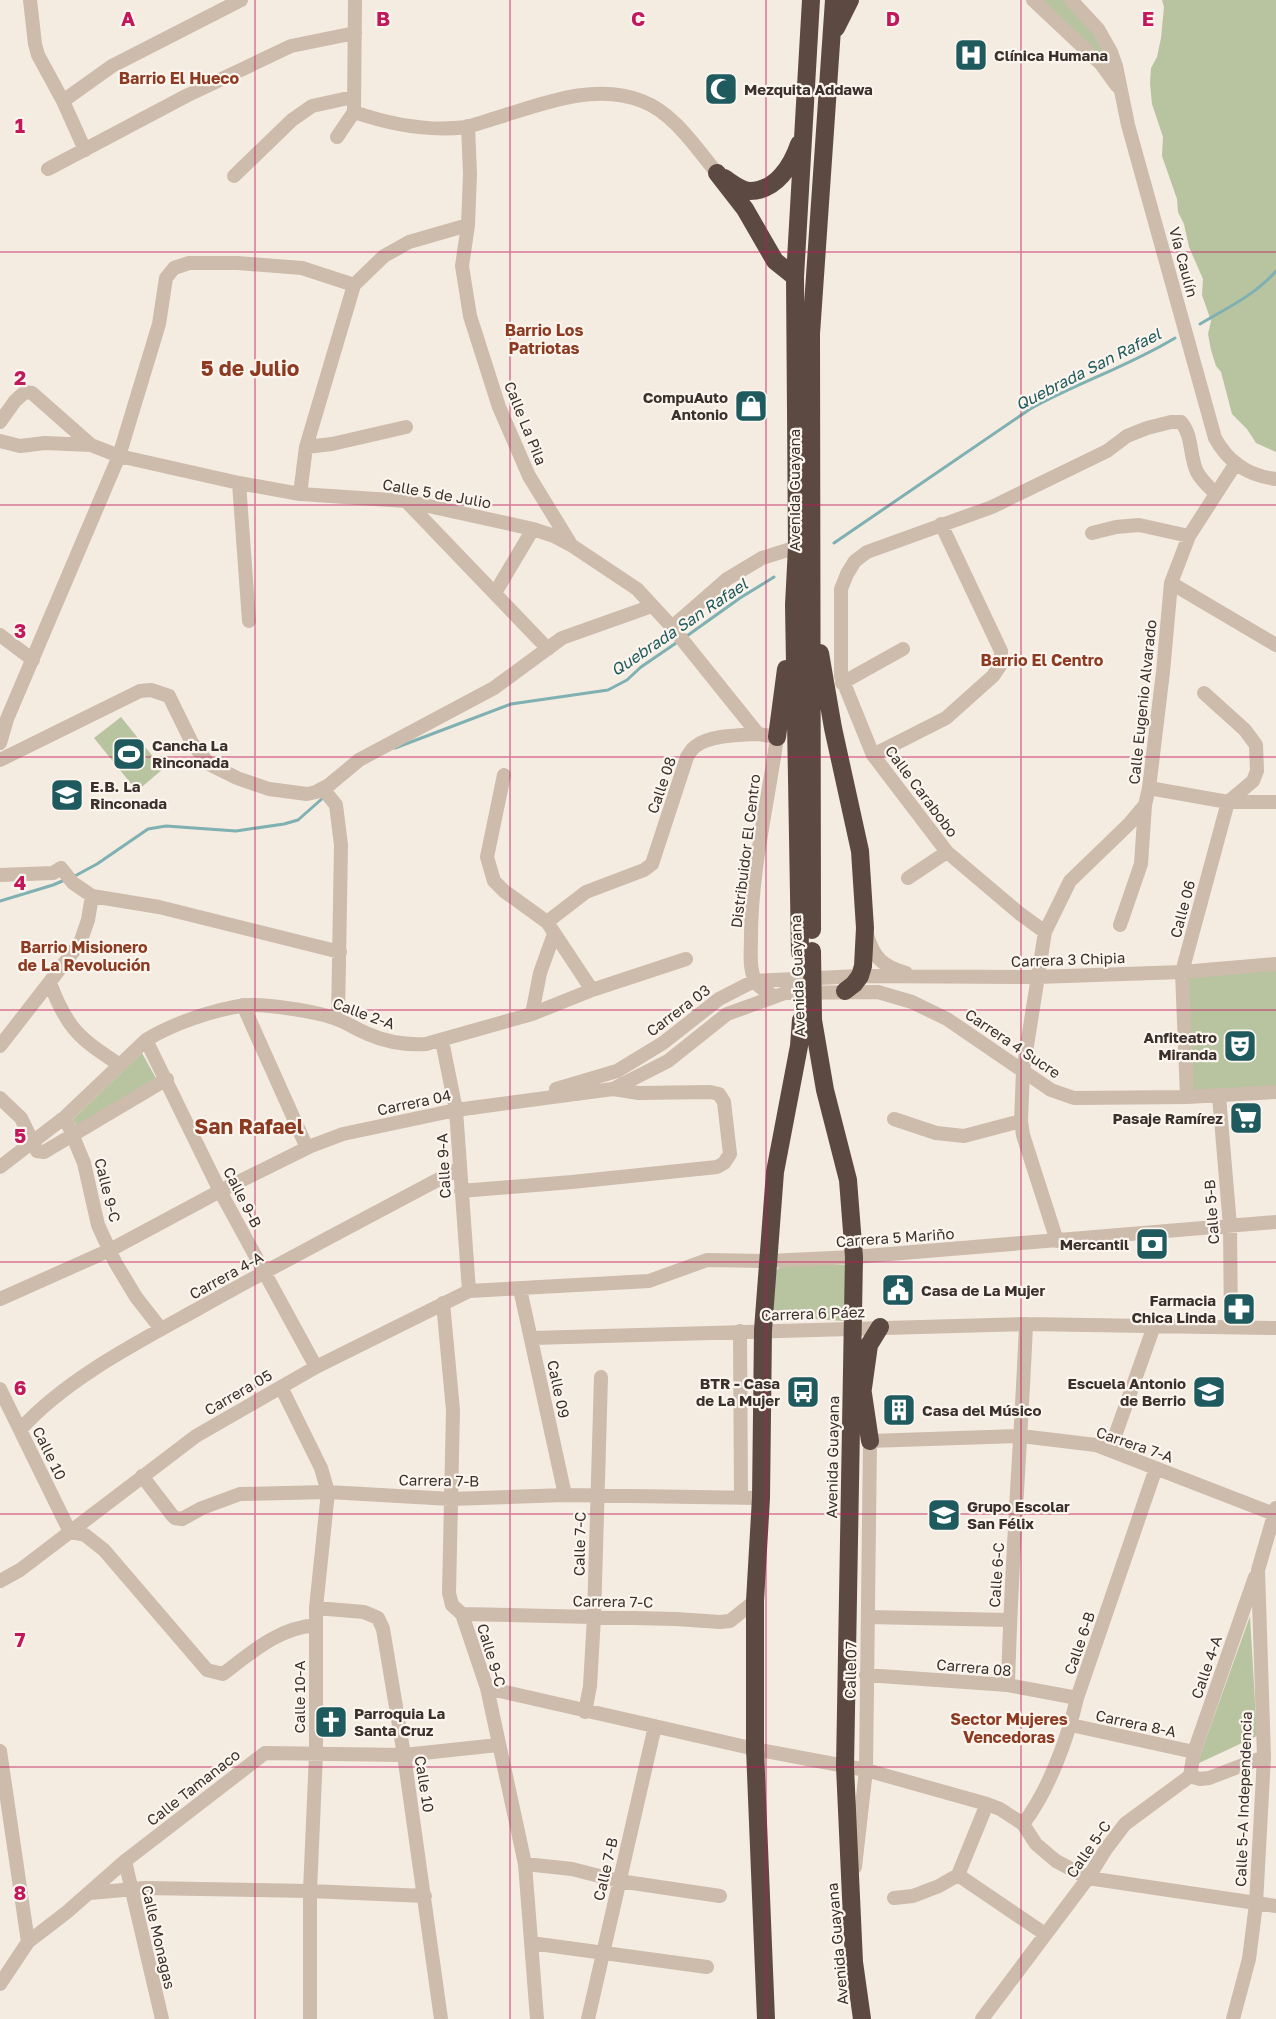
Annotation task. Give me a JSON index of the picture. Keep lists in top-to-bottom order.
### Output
{
  "streets": {
    "highway": ["Avenida Guayana"],
    "street": [
      "Vía Caulín",
      "Calle La Pila",
      "Calle 5 de Julio",
      "Calle Eugenio Alvarado",
      "Calle 08",
      "Calle Carabobo",
      "Distribuidor El Centro",
      "Calle 06",
      "Carrera 3 Chipia",
      "Carrera 03",
      "Calle 2-A",
      "Carrera 4 Sucre",
      "Carrera 04",
      "Calle 9-A",
      "Calle 9-C",
      "Calle 9-B",
      "Calle 5-B",
      "Carrera 5 Mariño",
      "Carrera 4-A",
      "Carrera 6 Páez",
      "Calle 09",
      "Carrera 05",
      "Carrera 7-A",
      "Calle 10",
      "Carrera 7-B",
      "Calle 7-C",
      "Calle 6-C",
      "Carrera 7-C",
      "Calle 6-B",
      "Carrera 08",
      "Calle 4-A",
      "Calle 07",
      "Calle 10-A",
      "Carrera 8-A",
      "Calle Tamanaco",
      "Calle 5-A Independencia",
      "Calle 5-C",
      "Calle 7-B",
      "Calle Monagas"
    ]
  },
  "crossings": [
    ["Vía Caulín", "Calle Eugenio Alvarado"],
    ["Calle La Pila", "Calle 5 de Julio"],
    ["Avenida Guayana", "Carrera 5 Mariño"],
    ["Avenida Guayana", "Carrera 6 Páez"],
    ["Avenida Guayana", "Carrera 7-B"],
    ["Avenida Guayana", "Carrera 7-C"],
    ["Avenida Guayana", "Calle 07"],
    ["Calle 5 de Julio", "Calle 08"],
    ["Calle Eugenio Alvarado", "Calle Carabobo"],
    ["Calle Eugenio Alvarado", "Carrera 3 Chipia"],
    ["Calle Eugenio Alvarado", "Carrera 4 Sucre"],
    ["Calle Eugenio Alvarado", "Carrera 5 Mariño"],
    ["Distribuidor El Centro", "Carrera 03"],
    ["Calle 06", "Carrera 3 Chipia"],
    ["Calle 06", "Carrera 4 Sucre"],
    ["Carrera 3 Chipia", "Carrera 03"],
    ["Carrera 03", "Carrera 04"],
    ["Calle 2-A", "Calle 9-A"],
    ["Calle 2-A", "Calle 9-C"],
    ["Calle 2-A", "Calle 9-B"],
    ["Carrera 4 Sucre", "Carrera 04"],
    ["Carrera 4 Sucre", "Calle 5-B"],
    ["Carrera 04", "Calle 9-A"],
    ["Carrera 04", "Calle 9-C"],
    ["Carrera 04", "Calle 9-B"],
    ["Calle 9-A", "Carrera 4-A"],
    ["Calle 9-A", "Carrera 05"],
    ["Calle 9-C", "Carrera 4-A"],
    ["Calle 9-C", "Carrera 05"],
    ["Calle 9-C", "Carrera 7-B"],
    ["Calle 9-C", "Carrera 7-C"],
    ["Calle 9-C", "Calle Tamanaco"],
    ["Calle 9-B", "Carrera 4-A"],
    ["Calle 9-B", "Carrera 05"],
    ["Calle 5-B", "Carrera 5 Mariño"],
    ["Calle 5-B", "Carrera 6 Páez"],
    ["Carrera 5 Mariño", "Calle 09"],
    ["Carrera 5 Mariño", "Carrera 05"],
    ["Carrera 4-A", "Calle 10"],
    ["Carrera 6 Páez", "Calle 09"],
    ["Carrera 6 Páez", "Calle 6-C"],
    ["Calle 09", "Carrera 05"],
    ["Calle 09", "Carrera 7-B"],
    ["Carrera 05", "Calle 10"],
    ["Carrera 05", "Carrera 7-B"],
    ["Carrera 05", "Calle 10-A"],
    ["Carrera 7-A", "Calle 6-C"],
    ["Carrera 7-A", "Calle 6-B"],
    ["Carrera 7-A", "Calle 07"],
    ["Carrera 7-A", "Calle 5-A Independencia"],
    ["Calle 10", "Calle 10-A"],
    ["Calle 10", "Calle Tamanaco"],
    ["Carrera 7-B", "Calle 7-C"],
    ["Carrera 7-B", "Calle 10-A"],
    ["Calle 7-C", "Carrera 7-C"],
    ["Calle 6-C", "Carrera 08"],
    ["Calle 6-B", "Carrera 08"],
    ["Calle 6-B", "Carrera 8-A"],
    ["Carrera 08", "Calle 07"],
    ["Calle 4-A", "Carrera 8-A"],
    ["Calle 4-A", "Calle 5-A Independencia"],
    ["Calle 4-A", "Calle 5-C"],
    ["Calle 10-A", "Calle Tamanaco"],
    ["Calle Tamanaco", "Calle Monagas"]
  ],
  "districts": [
    "Barrio El Hueco",
    "Barrio Los Patriotas",
    "5 de Julio",
    "Barrio El Centro",
    "Barrio Misionero de La Revolución",
    "San Rafael",
    "Sector Mujeres Vencedoras"
  ],
  "water": ["Quebrada San Rafael"],
  "places": {
    "hospital": ["Clínica Humana"],
    "mosque": ["Mezquita Addawa"],
    "shop": ["CompuAuto Antonio"],
    "sports": ["Cancha La Rinconada"],
    "school or university": ["E.B. La Rinconada", "Escuela Antonio de Berrio", "Grupo Escolar San Félix"],
    "theatre": ["Anfiteatro Miranda"],
    "supermarket": ["Pasaje Ramírez"],
    "bank": ["Mercantil"],
    "public building": ["Casa de La Mujer"],
    "pharmacy": ["Farmacia Chica Linda"],
    "bus stop": ["BTR - Casa de La Mujer"],
    "building": ["Casa del Músico"],
    "church": ["Parroquia La Santa Cruz"]
  },
  "grid": {
    "columns": [
      "A",
      "B",
      "C",
      "D",
      "E"
    ],
    "rows": [
      "1",
      "2",
      "3",
      "4",
      "5",
      "6",
      "7",
      "8"
    ]
  }
}
